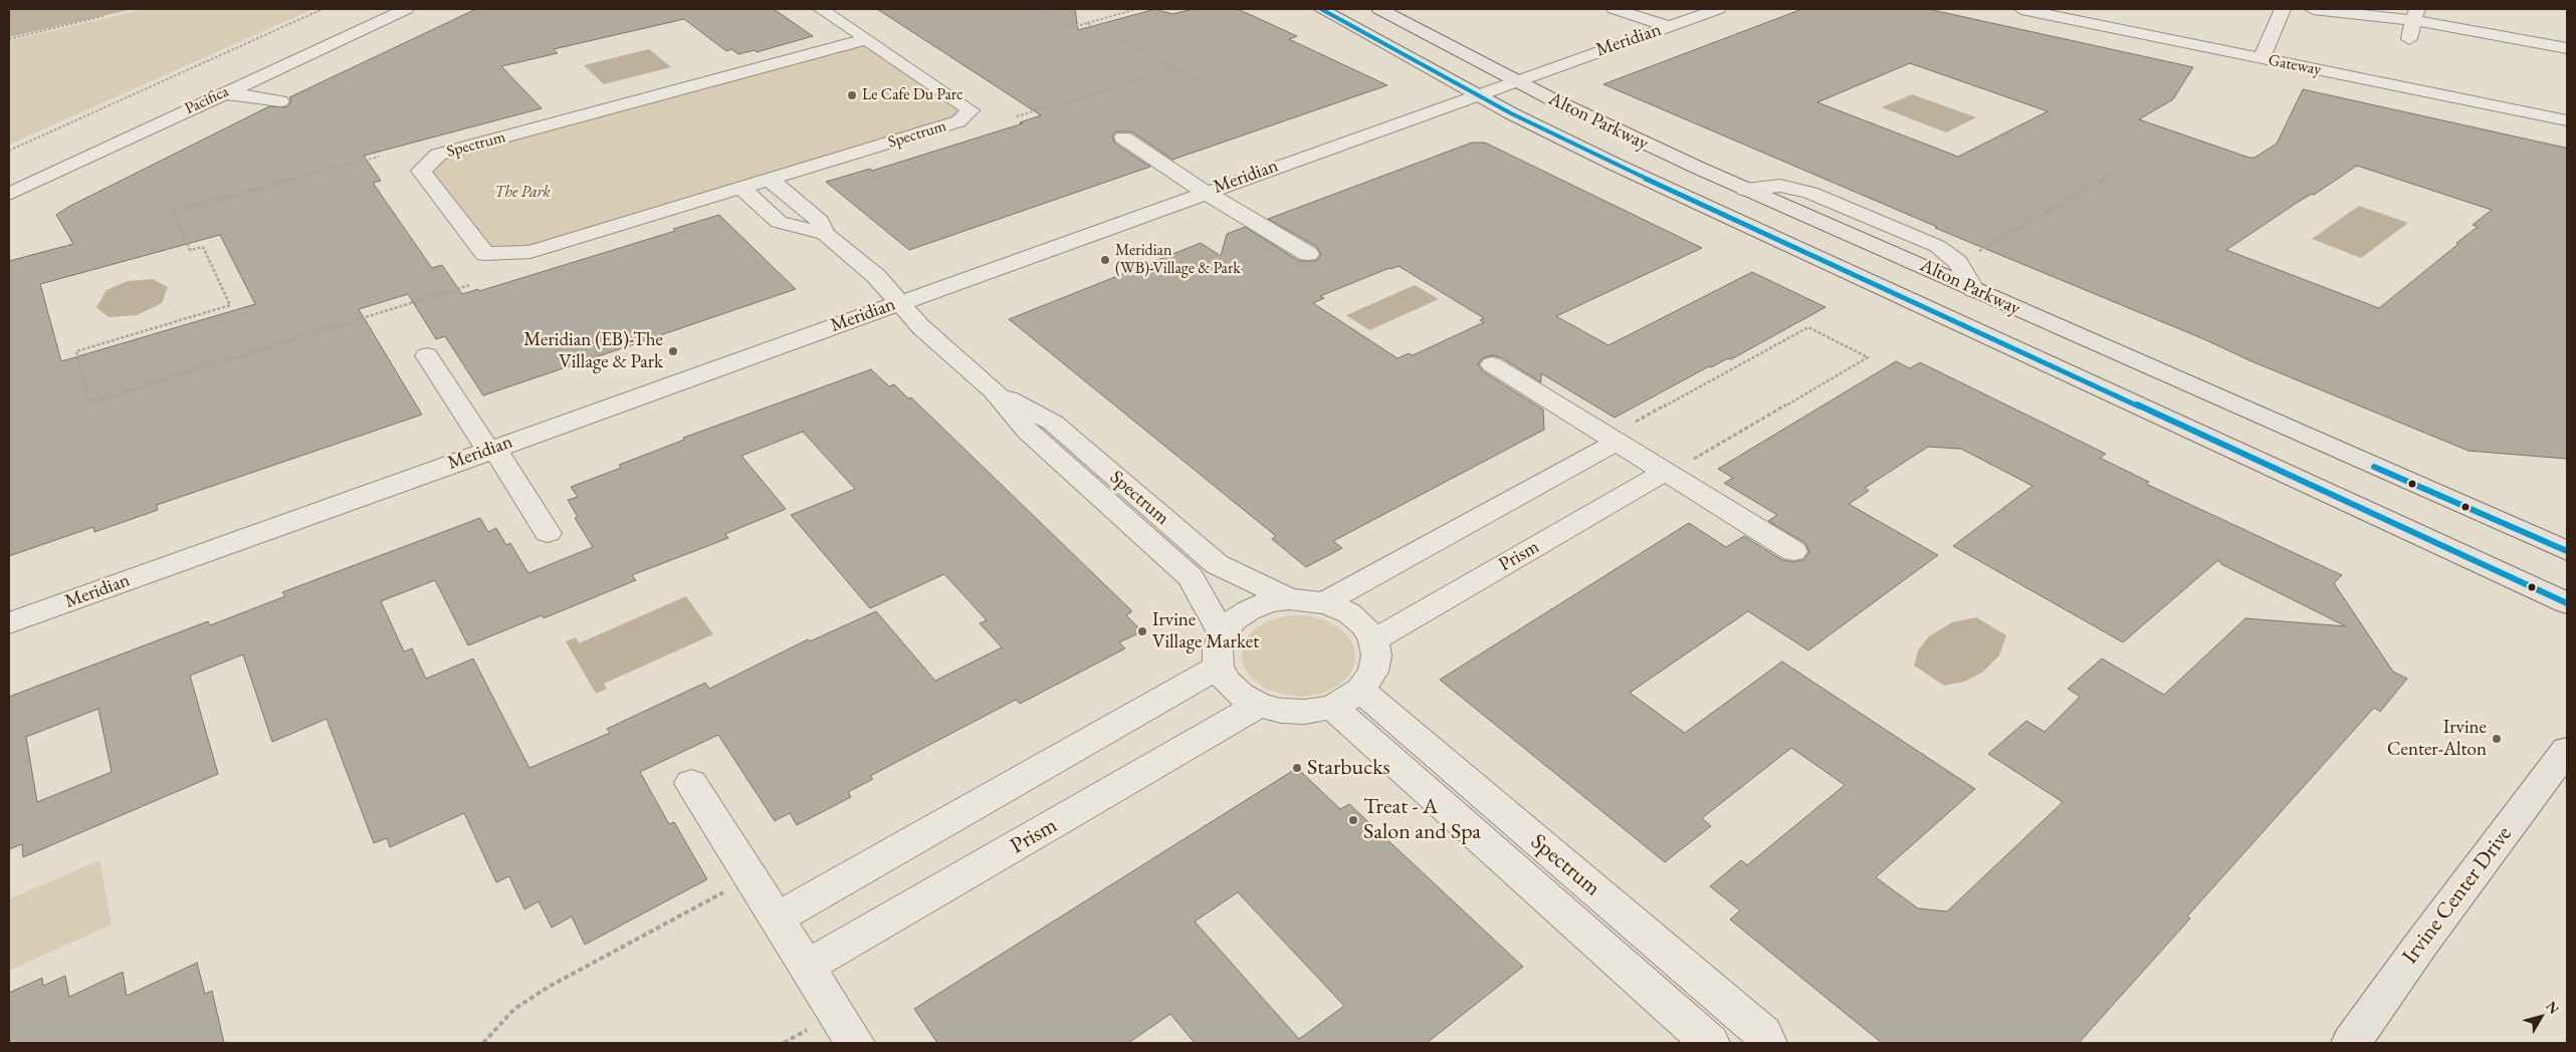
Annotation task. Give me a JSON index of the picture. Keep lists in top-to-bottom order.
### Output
{
  "streets": {
    "main road": ["Alton Parkway", "Irvine Center Drive"],
    "street": [
      "Meridian",
      "Gateway",
      "Pacifica",
      "Spectrum",
      "Prism"
    ]
  },
  "crossings": [
    ["Meridian", "Alton Parkway"],
    ["Meridian", "Spectrum"],
    ["Spectrum", "Prism"]
  ],
  "parks": ["The Park"],
  "places": [
    "Le Cafe Du Parc",
    "Meridian (WB)-Village & Park",
    "Meridian (EB)-The Village & Park",
    "Irvine Village Market",
    "Irvine Center-Alton",
    "Starbucks",
    "Treat - A Salon and Spa"
  ],
  "north": "top right"
}
